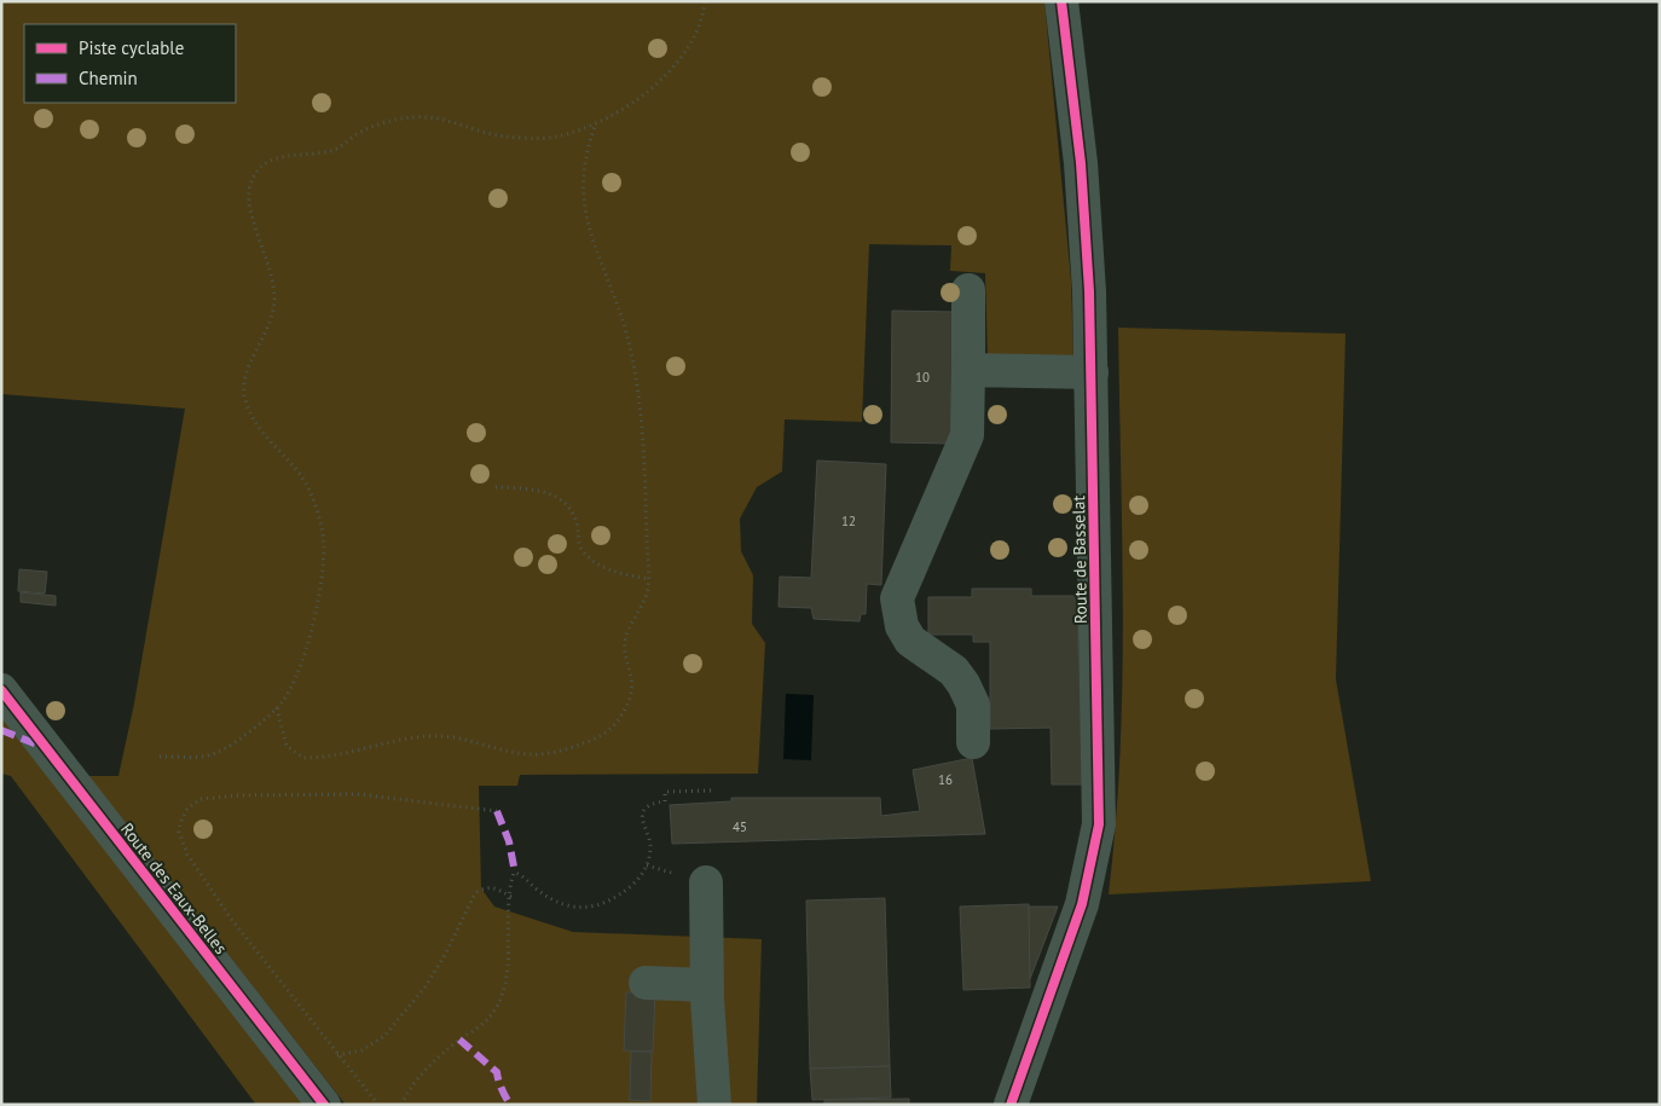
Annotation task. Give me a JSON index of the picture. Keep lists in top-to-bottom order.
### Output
{
  "streets": {
    "street": ["Route de Basselat", "Route des Eaux-Belles"]
  },
  "house_numbers": [
    "10",
    "12",
    "16",
    "45"
  ],
  "legend": ["Piste cyclable", "Chemin"]
}
